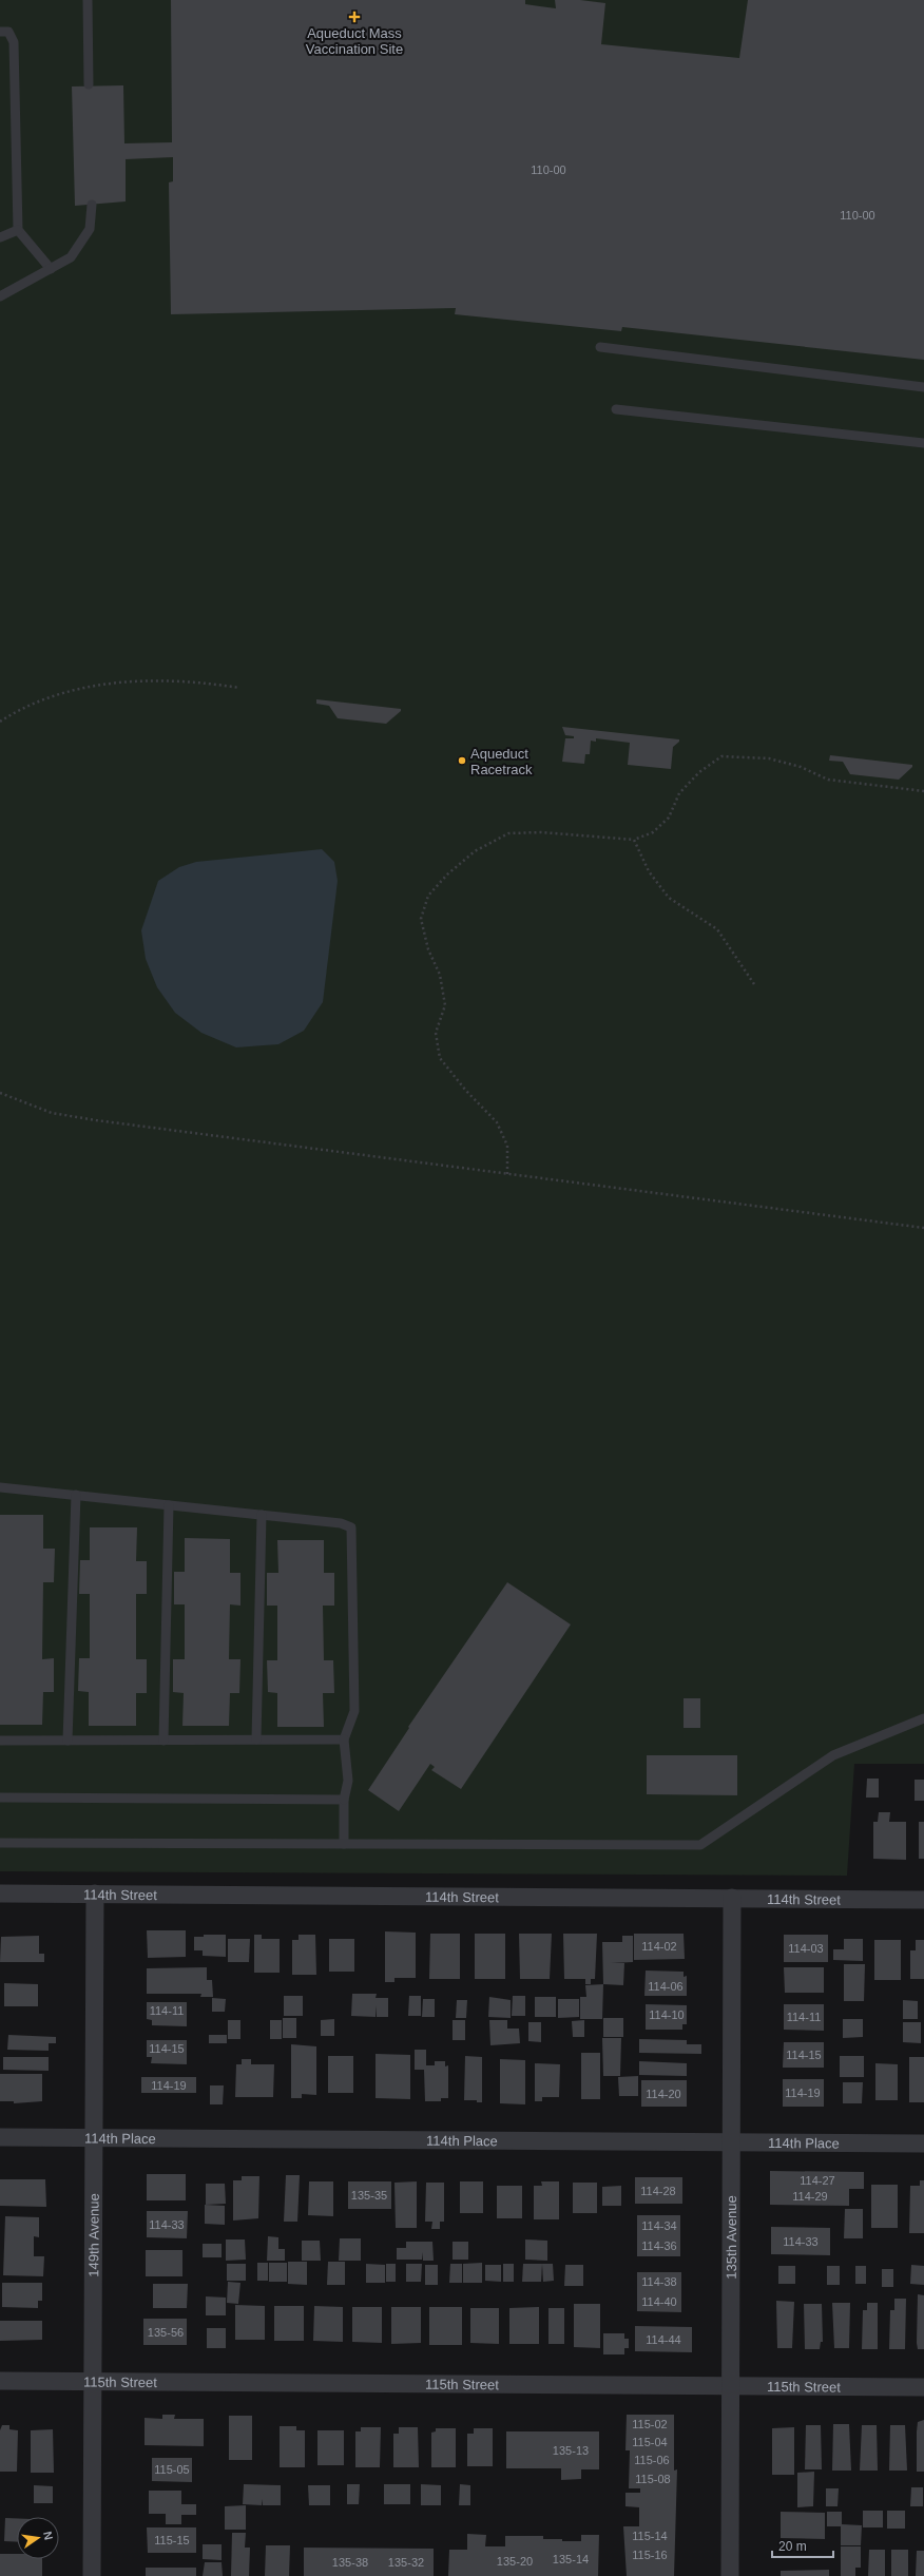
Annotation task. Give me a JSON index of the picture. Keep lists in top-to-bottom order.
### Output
{
  "streets": {
    "street": [
      "114th Street",
      "114th Place",
      "149th Avenue",
      "135th Avenue",
      "115th Street"
    ]
  },
  "crossings": [
    ["114th Street", "149th Avenue"],
    ["114th Street", "135th Avenue"],
    ["114th Place", "149th Avenue"],
    ["114th Place", "135th Avenue"],
    ["149th Avenue", "115th Street"],
    ["135th Avenue", "115th Street"]
  ],
  "places": {
    "health": ["Aqueduct Mass Vaccination Site"],
    "other": ["Aqueduct Racetrack"]
  },
  "house_numbers": [
    "110-00",
    "110-00",
    "114-02",
    "114-03",
    "114-06",
    "114-11",
    "114-10",
    "114-11",
    "114-15",
    "114-15",
    "114-19",
    "114-19",
    "114-20",
    "114-27",
    "114-28",
    "135-35",
    "114-29",
    "114-33",
    "114-34",
    "114-33",
    "114-36",
    "114-38",
    "114-40",
    "135-56",
    "114-44",
    "115-02",
    "115-04",
    "135-13",
    "115-06",
    "115-05",
    "115-08",
    "115-14",
    "115-15",
    "115-16",
    "135-14",
    "135-20",
    "135-38",
    "135-32"
  ],
  "scale_bar": "20 m",
  "north": "right"
}
